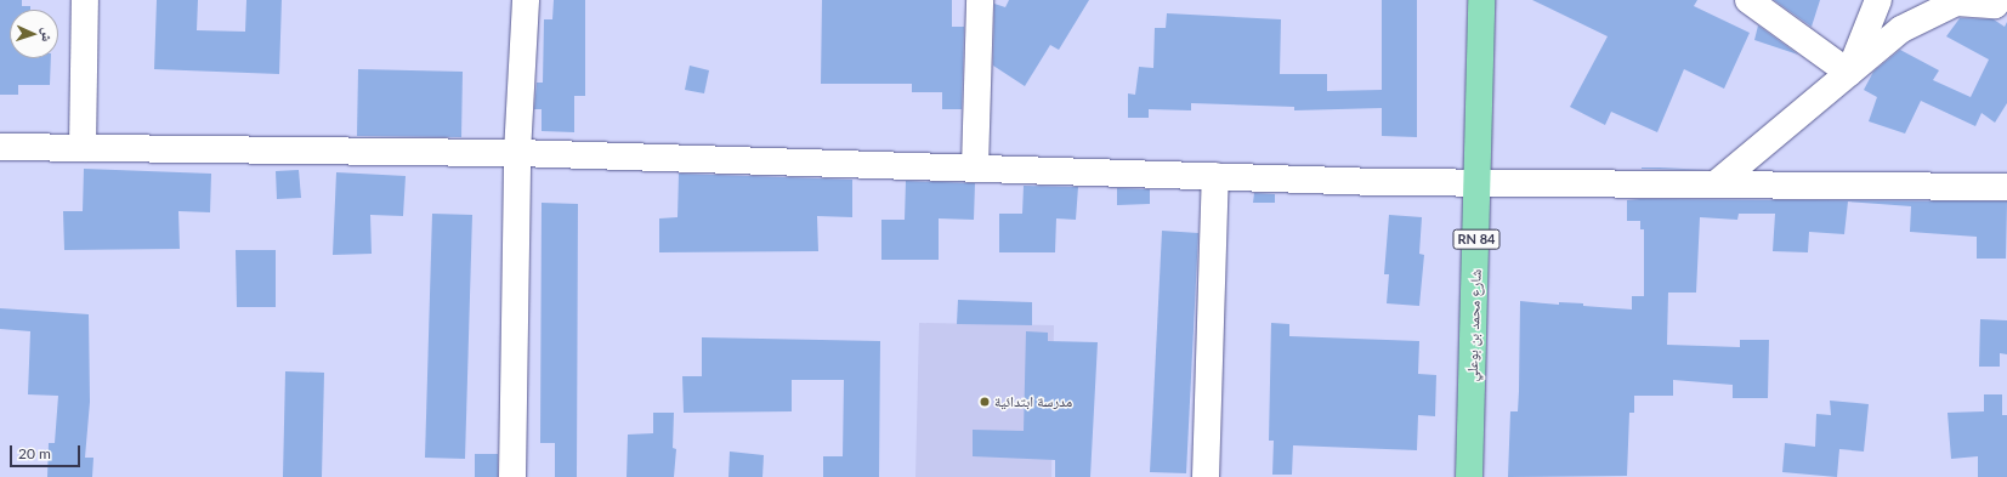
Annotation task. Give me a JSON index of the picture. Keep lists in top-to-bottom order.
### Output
{
  "streets": {
    "main road": ["RN 84", "شارع محمد بن بوعلي"]
  },
  "places": ["مدرسة ابتدائية"],
  "scale_bar": "20 m",
  "north": "right"
}
